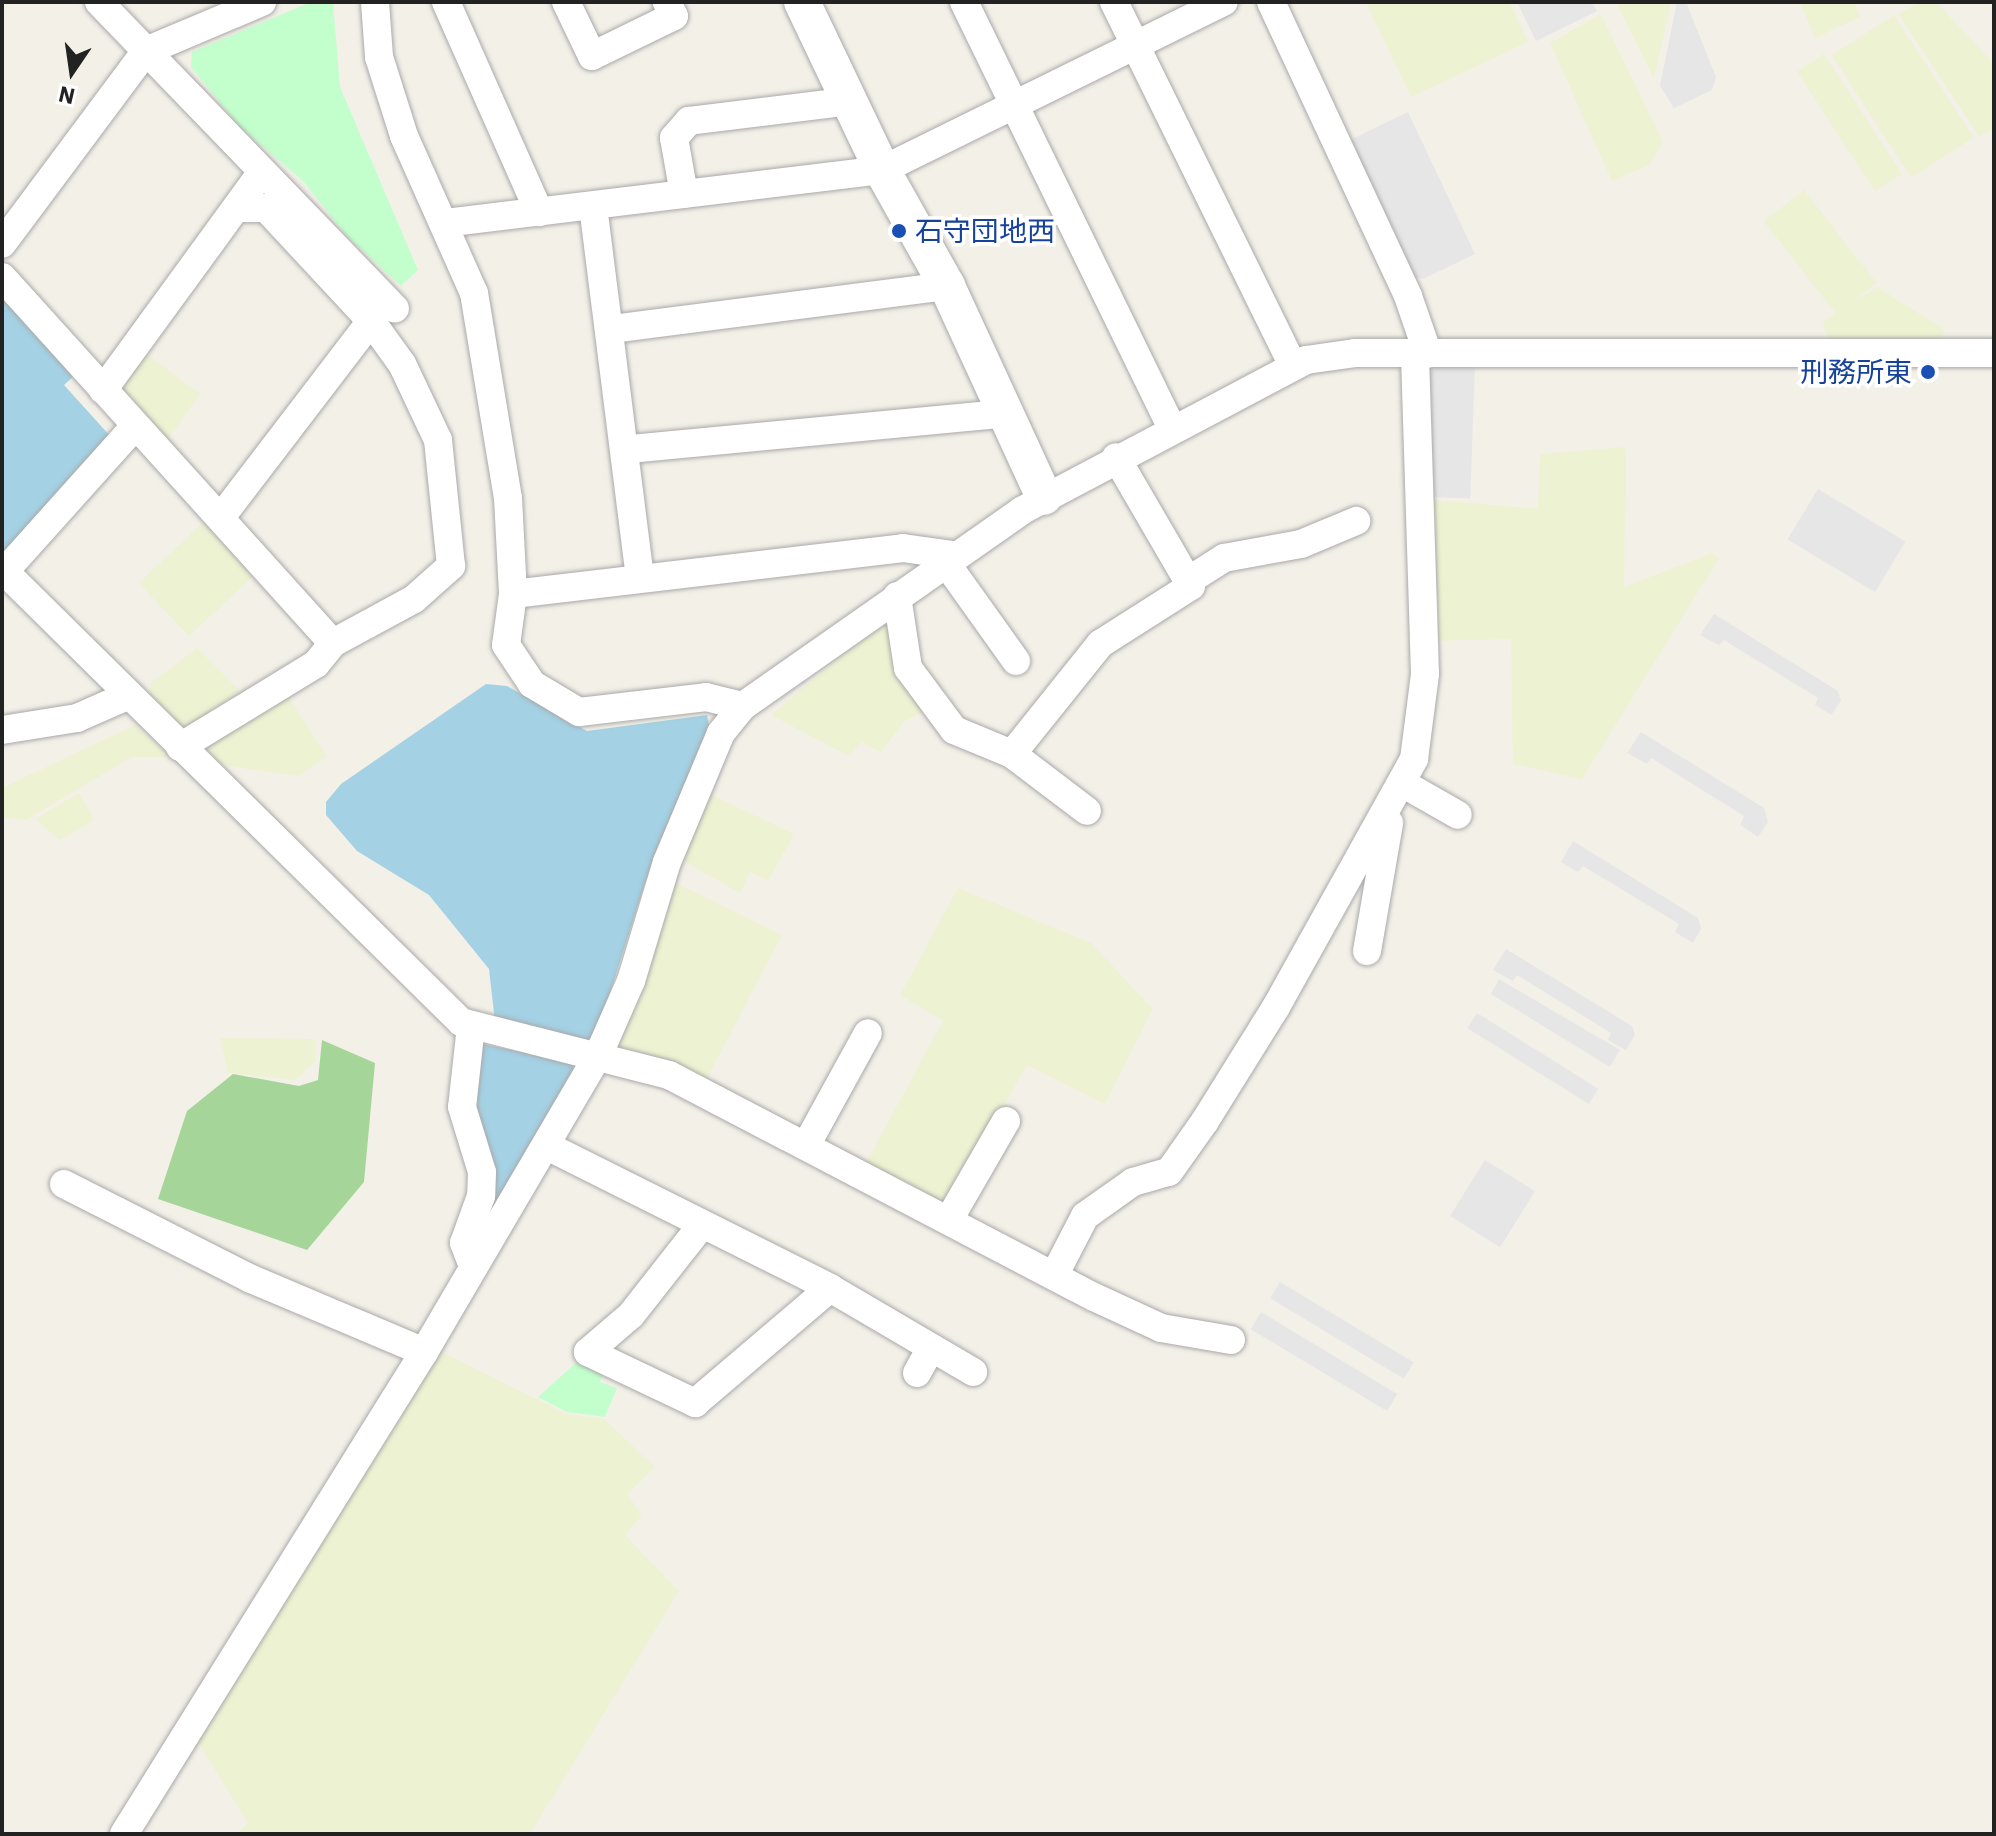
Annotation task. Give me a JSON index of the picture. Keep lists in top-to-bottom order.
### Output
{
  "places": ["石守団地西", "刑務所東"],
  "north": "bottom"
}
